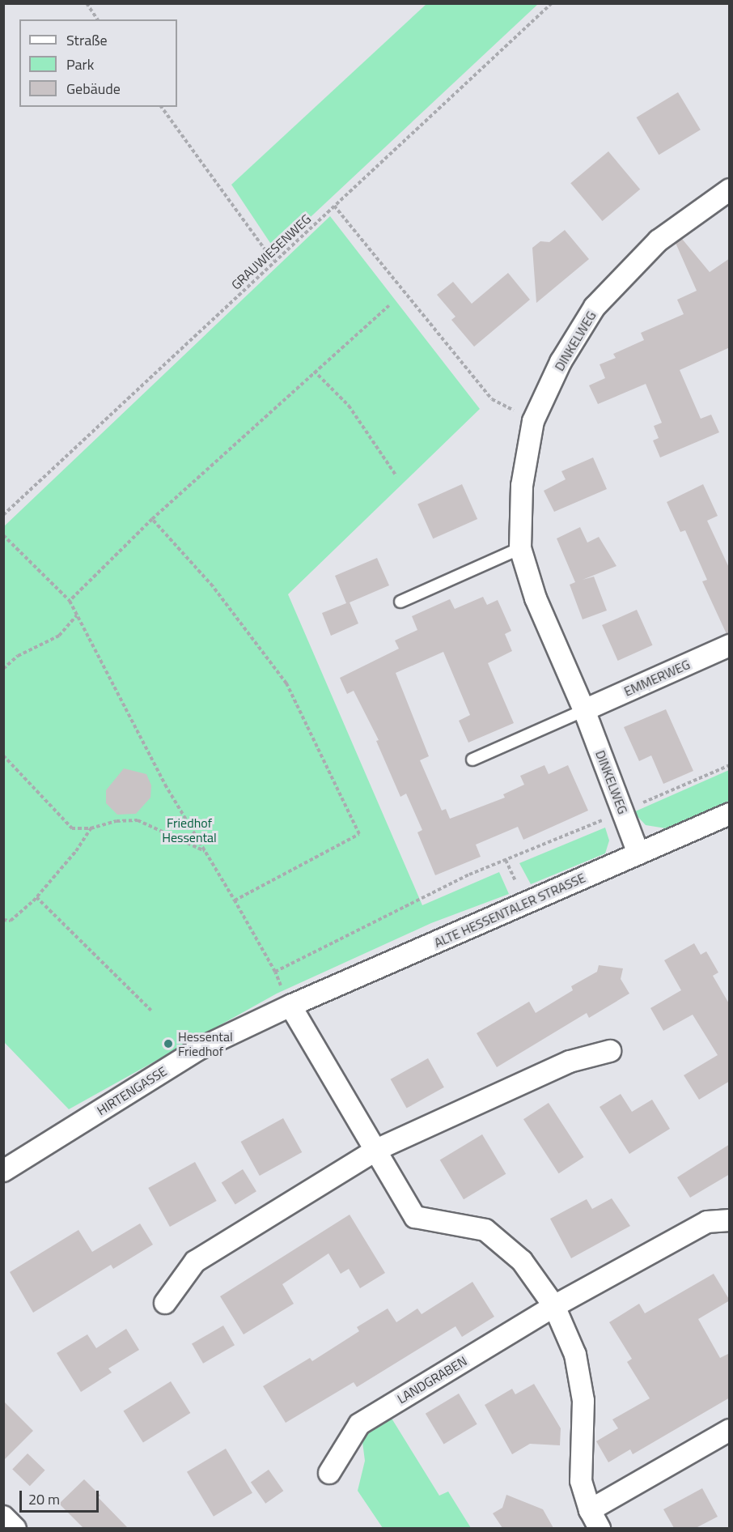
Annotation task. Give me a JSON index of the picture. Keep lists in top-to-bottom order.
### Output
{
  "streets": {
    "street": [
      "DINKELWEG",
      "EMMERWEG",
      "ALTE HESSENTALER STRASSE",
      "HIRTENGASSE",
      "LANDGRABEN"
    ],
    "path": ["GRAUWIESENWEG"]
  },
  "crossings": [
    ["DINKELWEG", "EMMERWEG"],
    ["DINKELWEG", "ALTE HESSENTALER STRASSE"],
    ["ALTE HESSENTALER STRASSE", "HIRTENGASSE"]
  ],
  "parks": ["Friedhof Hessental"],
  "places": ["Hessental Friedhof"],
  "legend": ["Straße", "Park", "Gebäude"],
  "scale_bar": "20 m"
}
